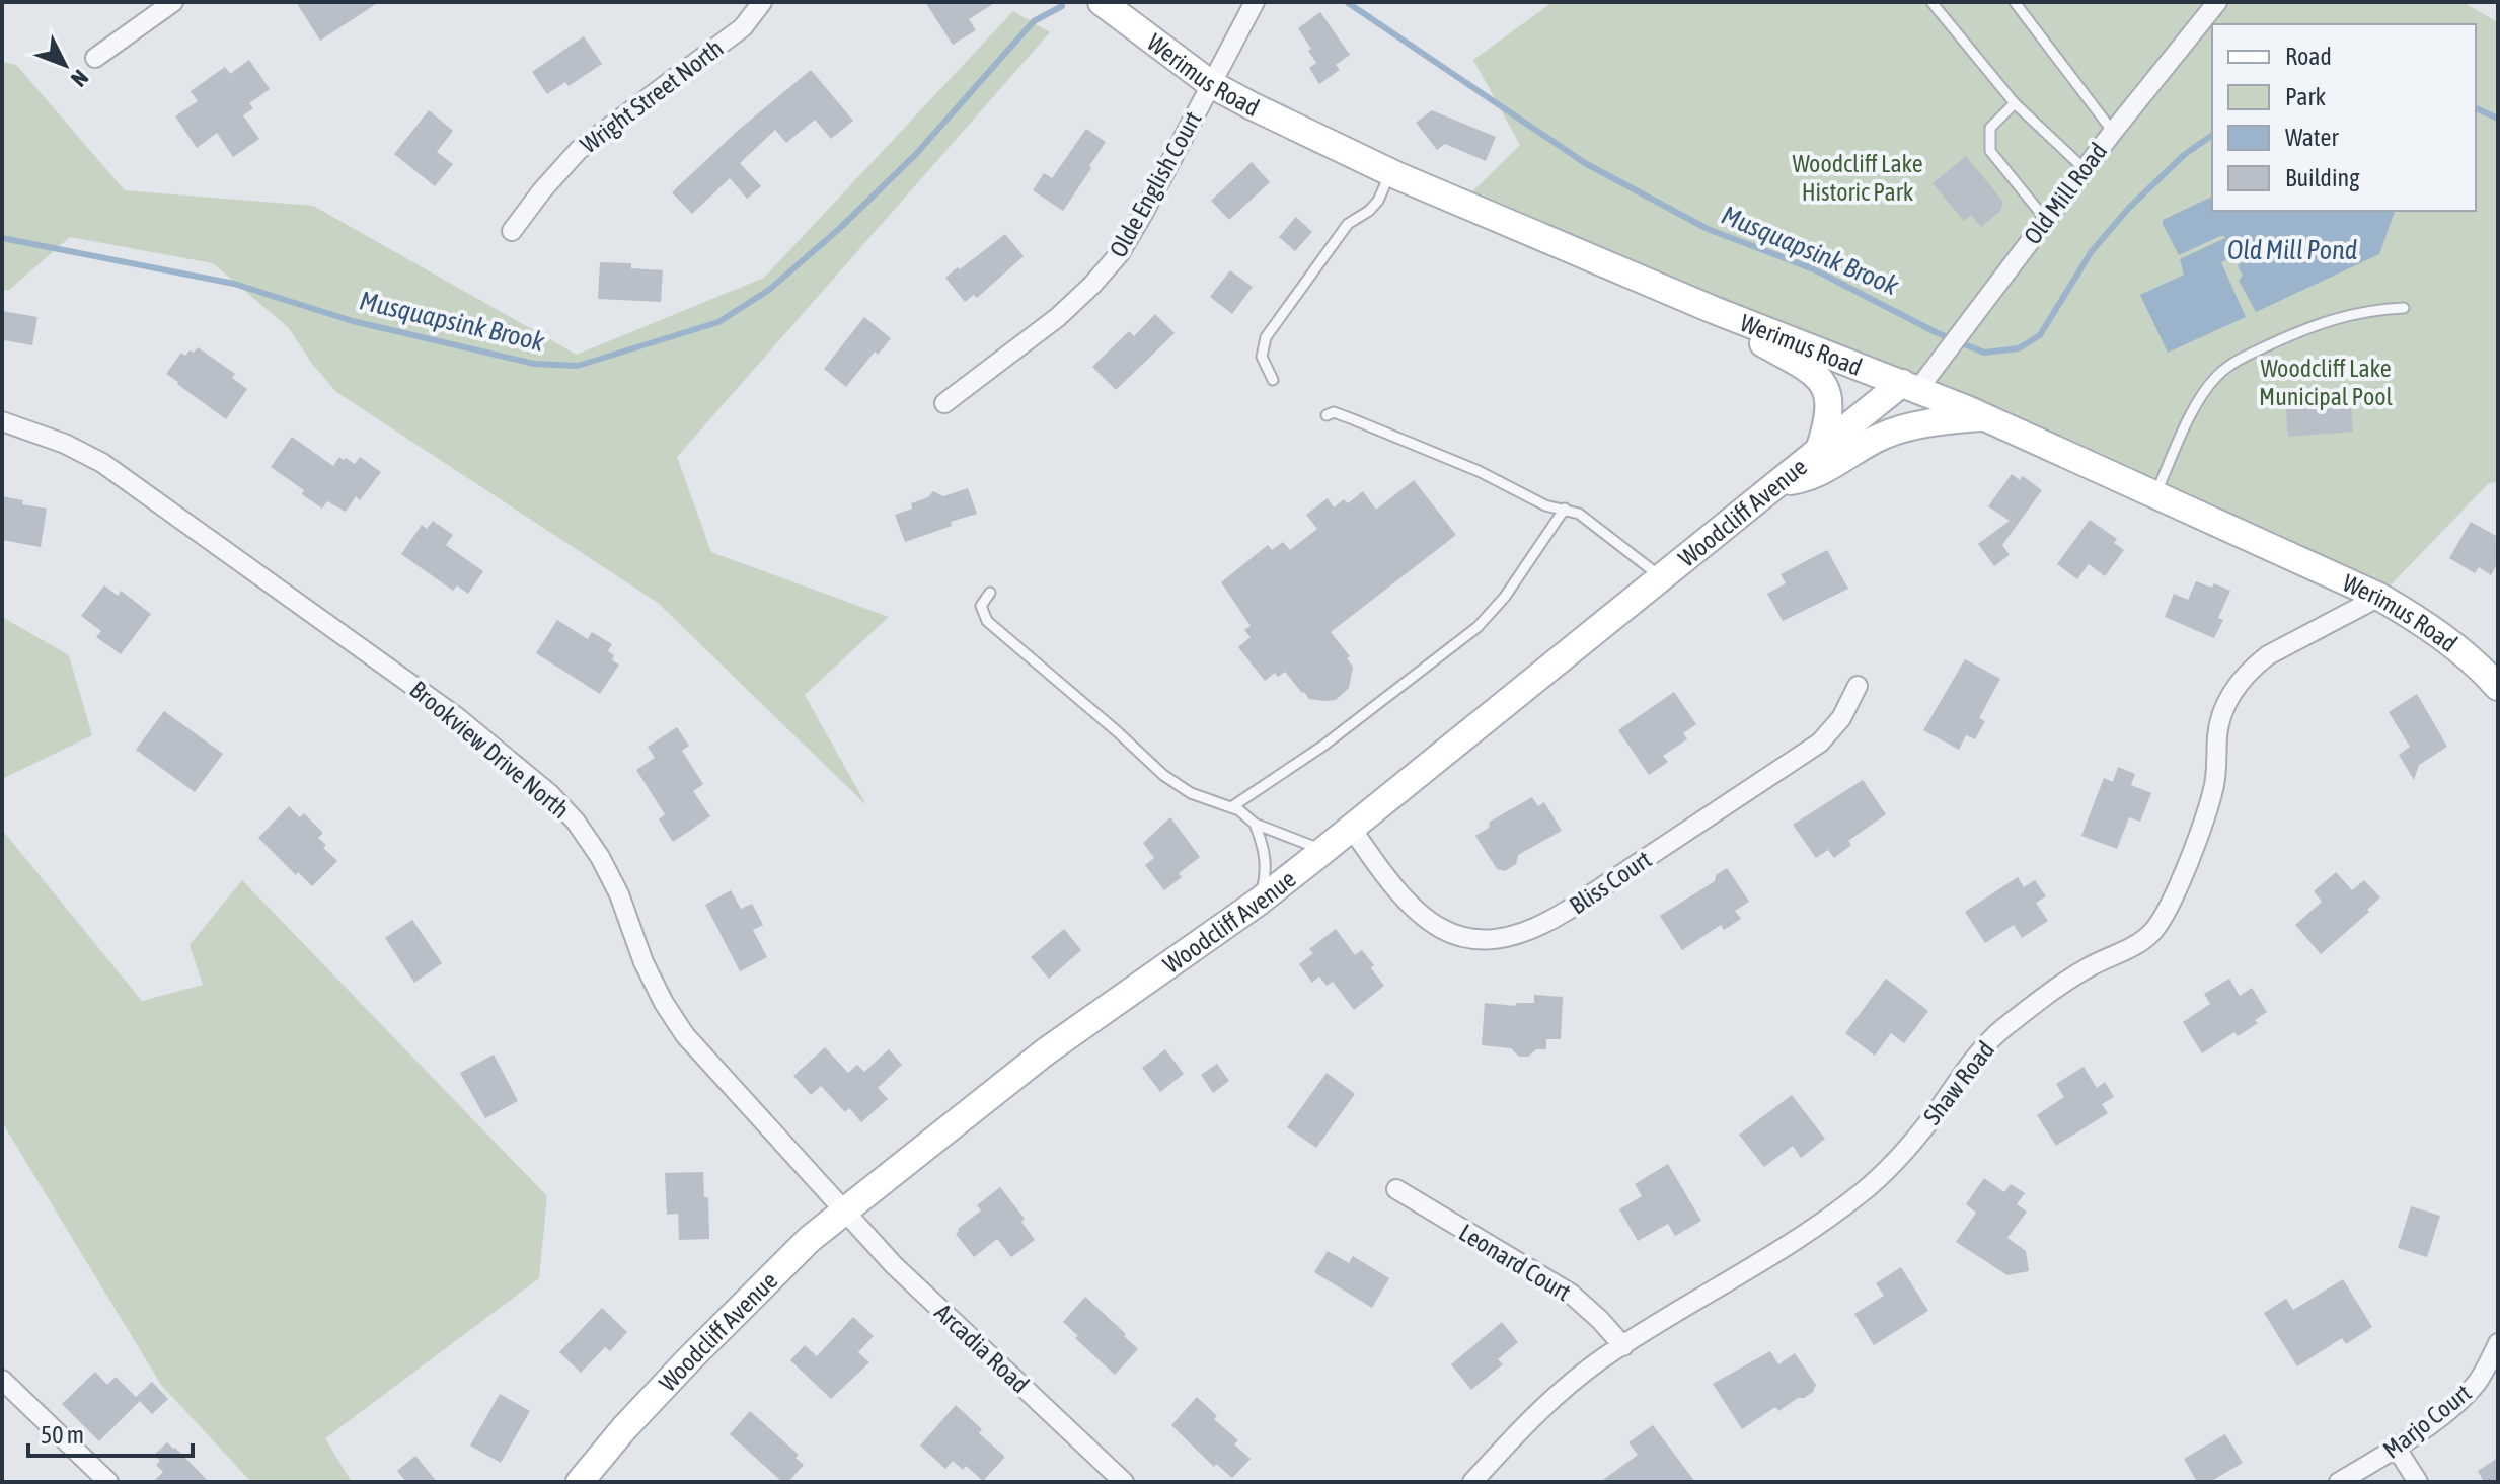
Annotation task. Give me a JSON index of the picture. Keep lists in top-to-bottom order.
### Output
{
  "streets": {
    "main road": ["Werimus Road", "Woodcliff Avenue"],
    "street": [
      "Wright Street North",
      "Olde English Court",
      "Old Mill Road",
      "Brookview Drive North",
      "Bliss Court",
      "Shaw Road",
      "Leonard Court",
      "Arcadia Road",
      "Marjo Court"
    ]
  },
  "crossings": [
    ["Werimus Road", "Olde English Court"],
    ["Werimus Road", "Old Mill Road"],
    ["Werimus Road", "Woodcliff Avenue"],
    ["Werimus Road", "Shaw Road"],
    ["Old Mill Road", "Woodcliff Avenue"],
    ["Woodcliff Avenue", "Brookview Drive North"],
    ["Woodcliff Avenue", "Bliss Court"],
    ["Woodcliff Avenue", "Arcadia Road"],
    ["Brookview Drive North", "Arcadia Road"],
    ["Shaw Road", "Leonard Court"]
  ],
  "water": ["Musquapsink Brook", "Old Mill Pond"],
  "parks": ["Woodcliff Lake Historic Park", "Woodcliff Lake Municipal Pool"],
  "legend": [
    "Road",
    "Park",
    "Water",
    "Building"
  ],
  "scale_bar": "50 m",
  "north": "bottom right"
}
